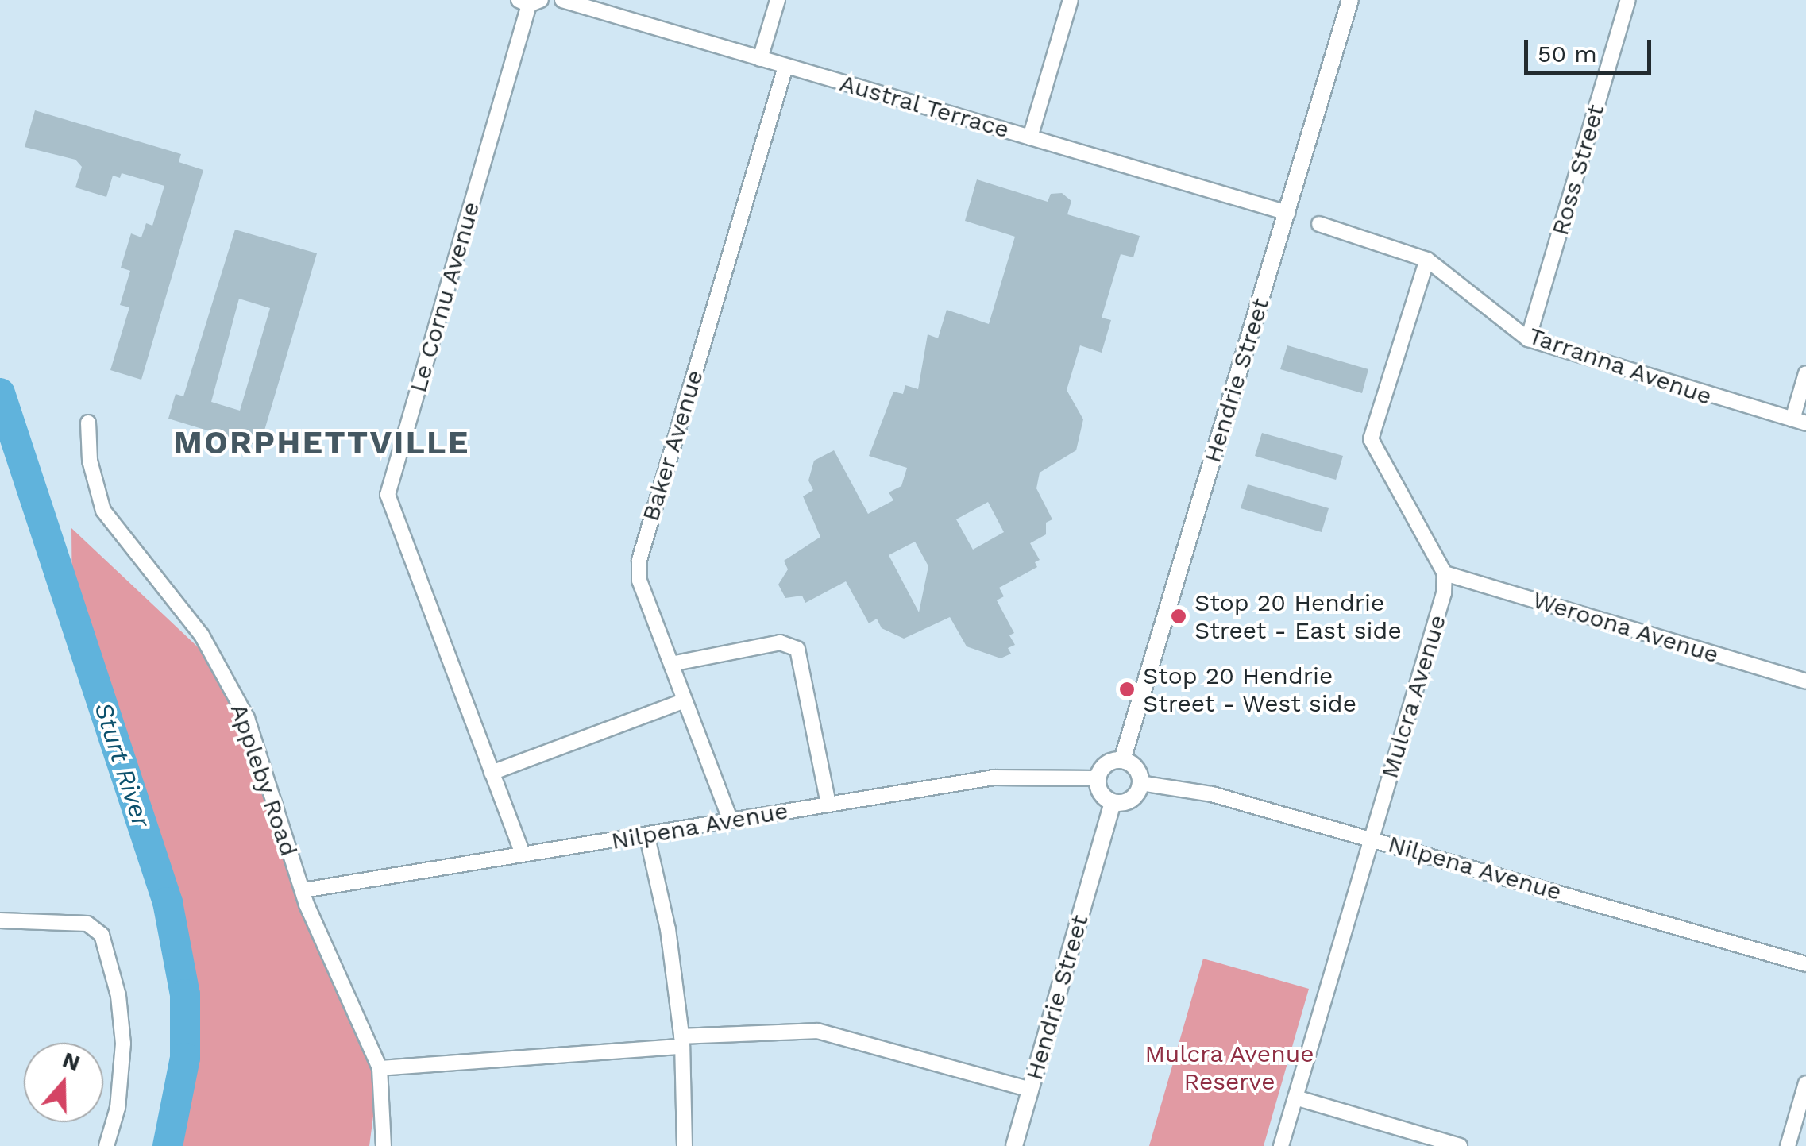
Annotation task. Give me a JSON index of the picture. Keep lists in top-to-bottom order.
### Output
{
  "streets": {
    "street": [
      "Austral Terrace",
      "Ross Street",
      "Le Cornu Avenue",
      "Tarranna Avenue",
      "Hendrie Street",
      "Baker Avenue",
      "Weroona Avenue",
      "Mulcra Avenue",
      "Appleby Road",
      "Nilpena Avenue"
    ]
  },
  "crossings": [
    ["Austral Terrace", "Hendrie Street"],
    ["Austral Terrace", "Baker Avenue"],
    ["Ross Street", "Tarranna Avenue"],
    ["Le Cornu Avenue", "Nilpena Avenue"],
    ["Hendrie Street", "Nilpena Avenue"],
    ["Baker Avenue", "Nilpena Avenue"],
    ["Weroona Avenue", "Mulcra Avenue"],
    ["Mulcra Avenue", "Nilpena Avenue"],
    ["Appleby Road", "Nilpena Avenue"]
  ],
  "districts": ["MORPHETTVILLE"],
  "water": ["Sturt River"],
  "parks": ["Mulcra Avenue Reserve"],
  "places": ["Stop 20 Hendrie Street - East side", "Stop 20 Hendrie Street - West side"],
  "scale_bar": "50 m",
  "north": "top"
}
